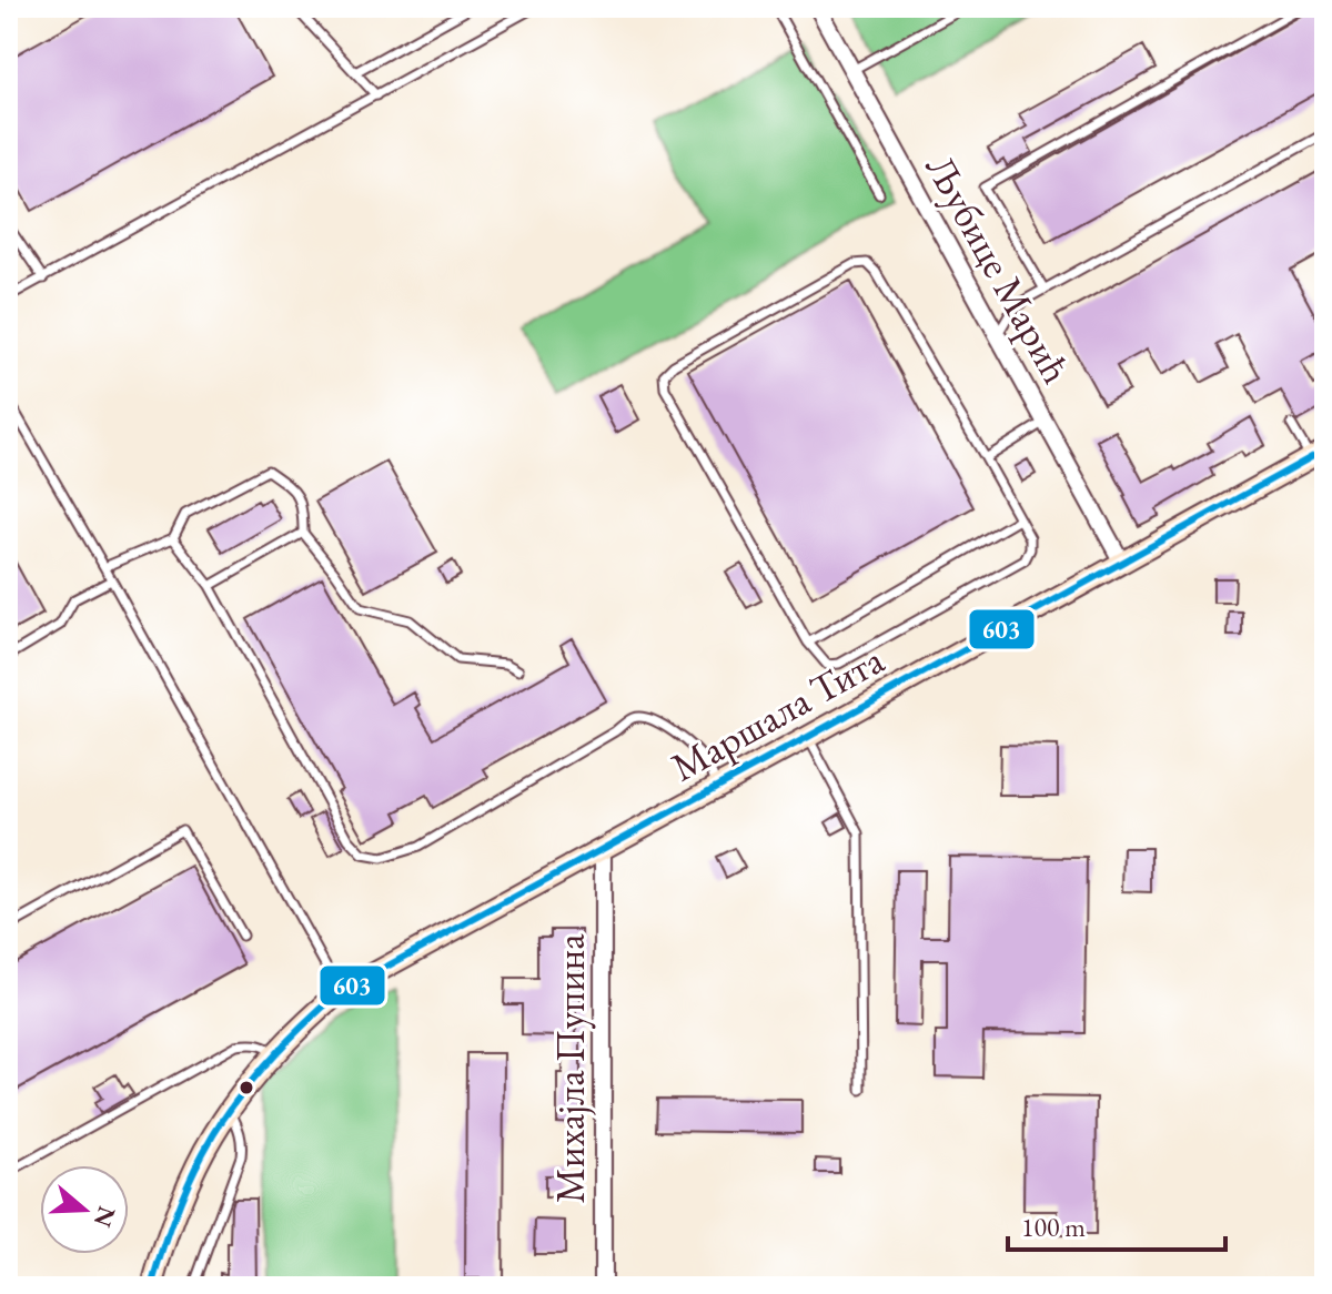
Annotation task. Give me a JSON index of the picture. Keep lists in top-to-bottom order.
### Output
{
  "streets": {
    "main road": ["Маршала Тита"],
    "street": ["Љубице Марић", "Михајла Пупина"]
  },
  "crossings": [
    ["Љубице Марић", "Маршала Тита"],
    ["Маршала Тита", "Михајла Пупина"]
  ],
  "lines": ["transit line 603"],
  "scale_bar": "100 m",
  "north": "right"
}
